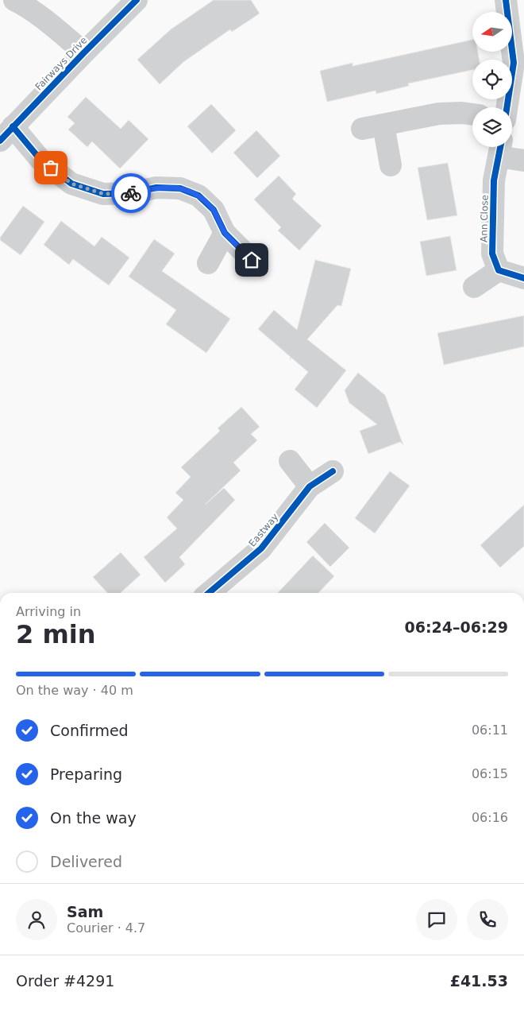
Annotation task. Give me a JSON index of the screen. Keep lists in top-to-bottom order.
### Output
{
  "streets": {
    "street": ["Fairways Drive", "Ann Close", "Eastway"]
  },
  "north": "left",
  "page": {
    "heading": ["2 min", "Arriving in", "06:24–06:29"],
    "panel": [
      "Sam",
      "Courier · 4.7",
      "Order #4291",
      "£41.53"
    ],
    "bar": "On the way · 40 m",
    "list": [
      ["Confirmed", "06:11"],
      ["Preparing", "06:15"],
      ["On the way", "06:16"],
      "Delivered"
    ]
  }
}
